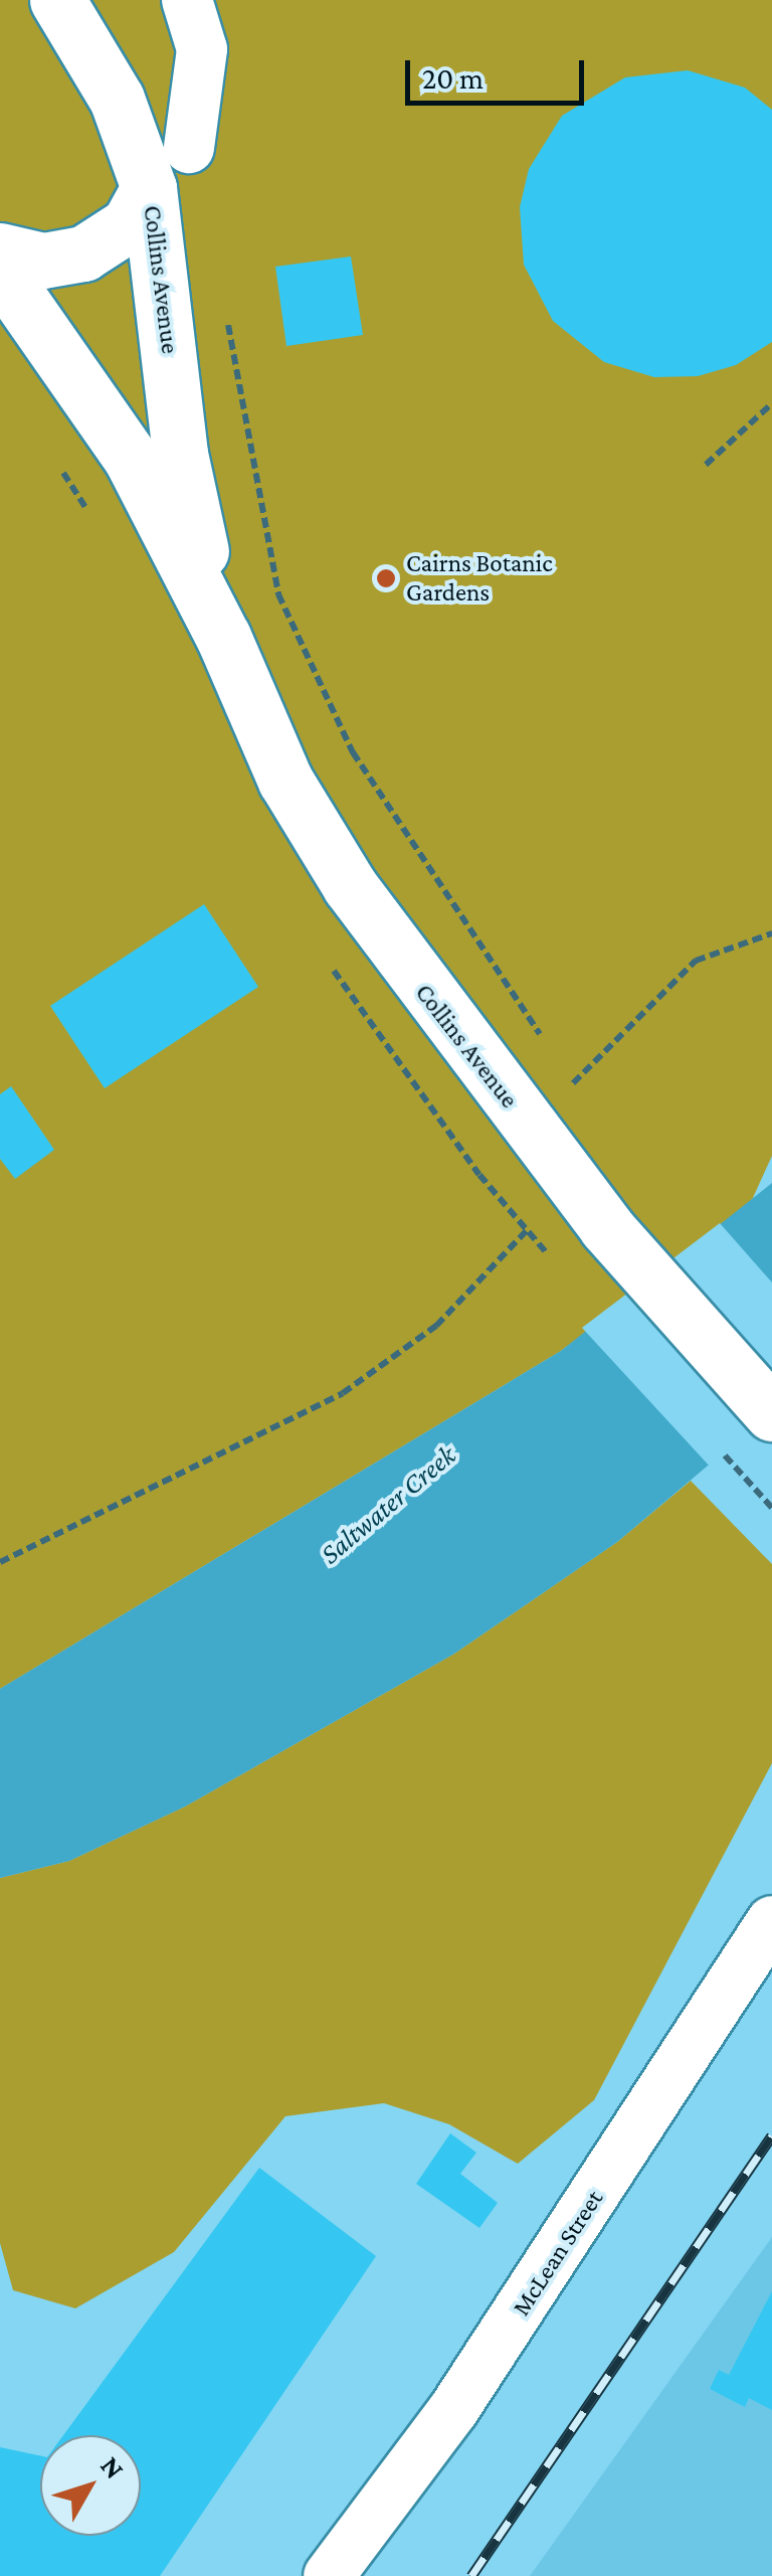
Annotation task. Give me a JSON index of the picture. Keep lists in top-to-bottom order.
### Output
{
  "streets": {
    "street": ["Collins Avenue", "McLean Street"]
  },
  "water": ["Saltwater Creek"],
  "places": ["Cairns Botanic Gardens"],
  "scale_bar": "20 m",
  "north": "top right"
}
